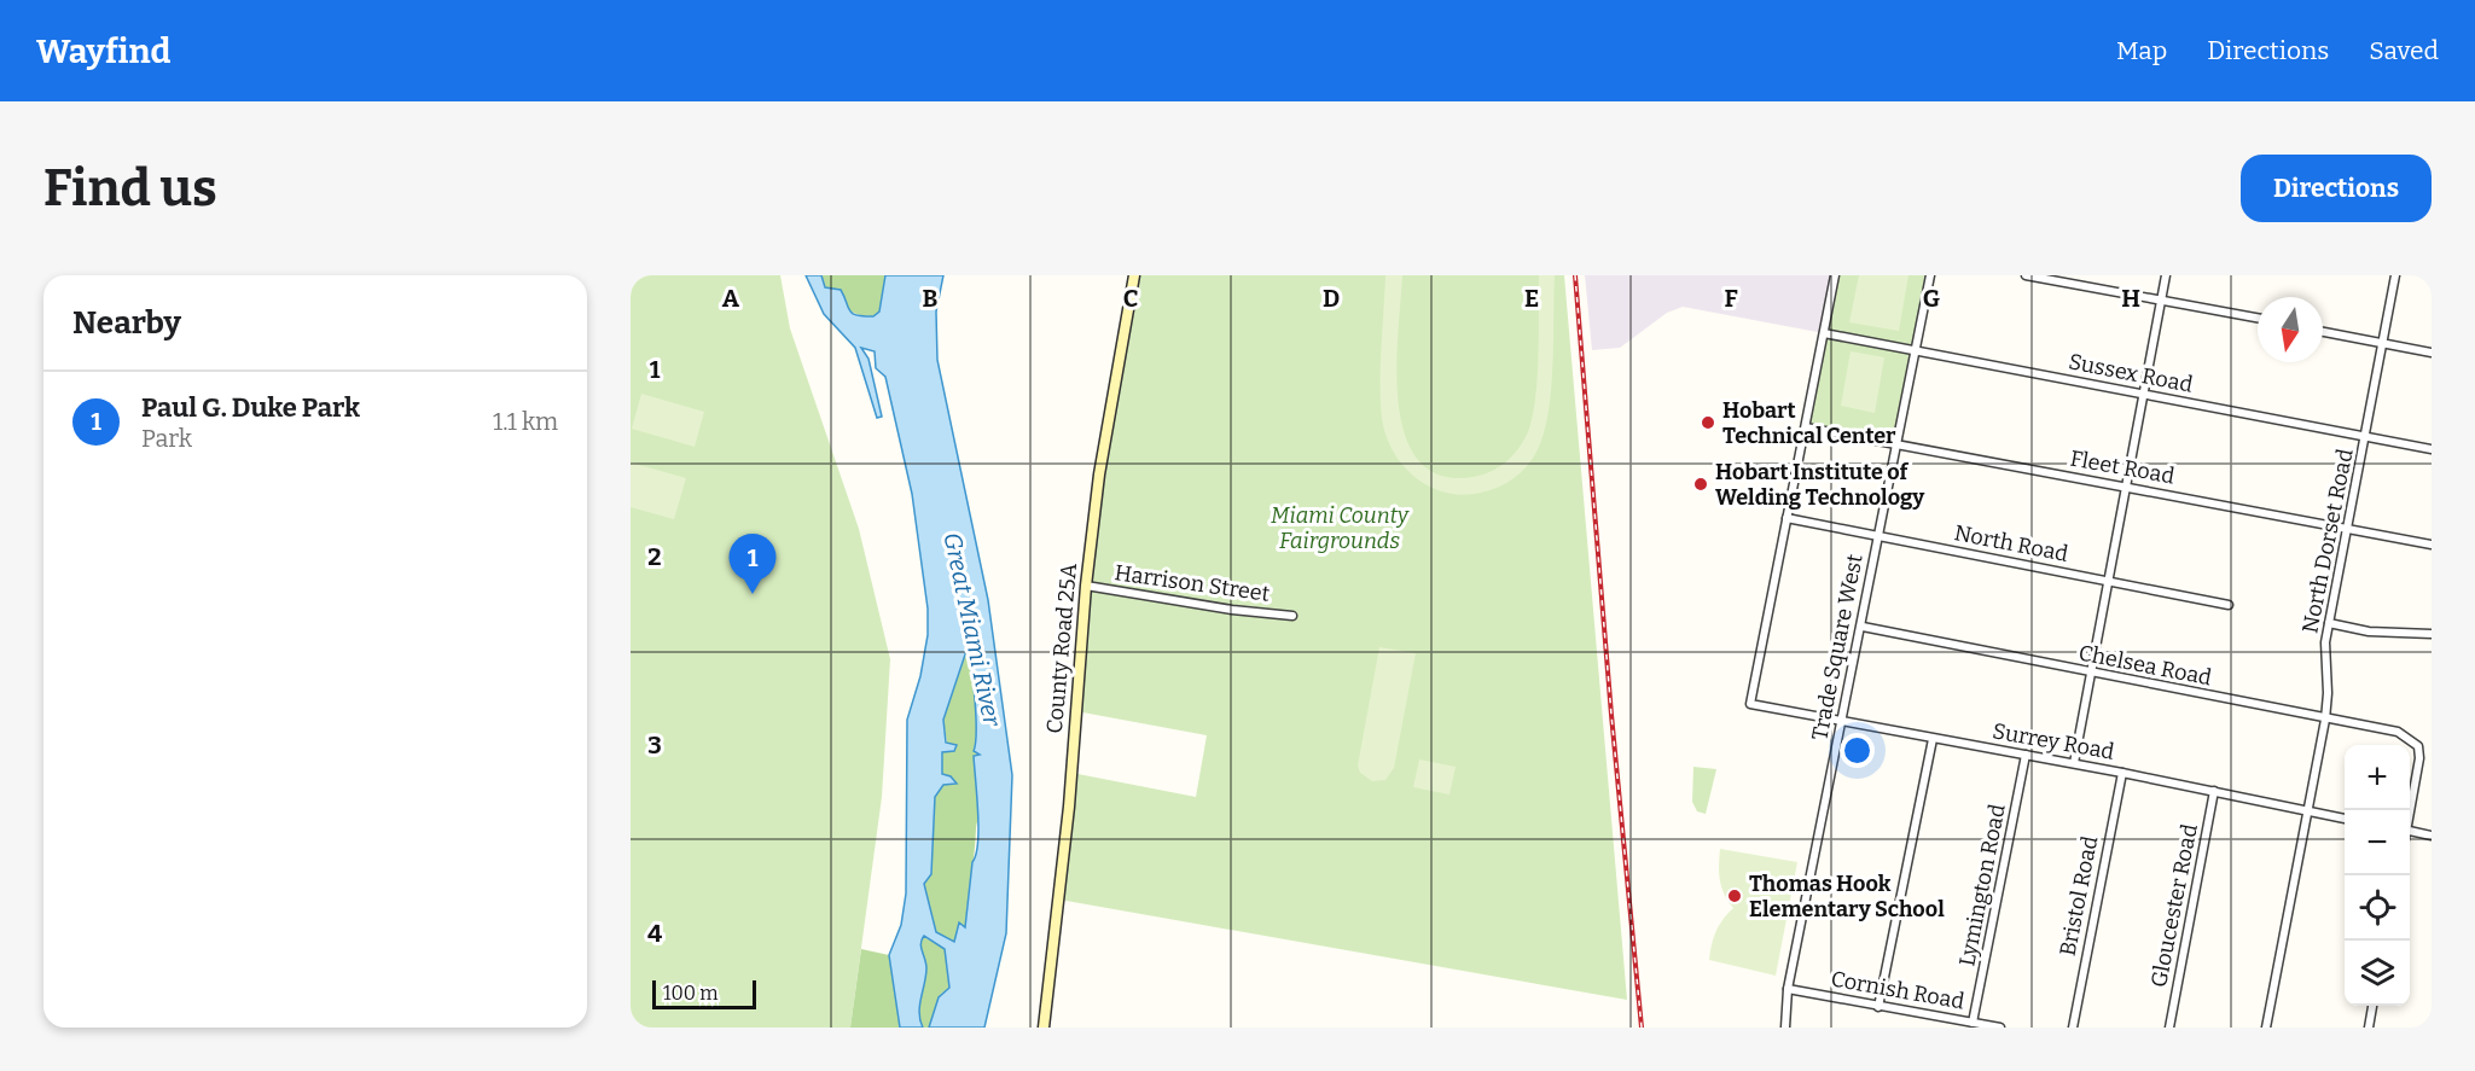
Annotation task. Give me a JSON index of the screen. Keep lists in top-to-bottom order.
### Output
{
  "streets": {
    "main road": ["County Road 25A"],
    "street": [
      "Sussex Road",
      "Fleet Road",
      "North Dorset Road",
      "North Road",
      "Harrison Street",
      "Trade Square West",
      "Chelsea Road",
      "Surrey Road",
      "Lymington Road",
      "Bristol Road",
      "Gloucester Road",
      "Cornish Road"
    ]
  },
  "crossings": [
    ["Sussex Road", "North Dorset Road"],
    ["Sussex Road", "Trade Square West"],
    ["Fleet Road", "North Dorset Road"],
    ["Fleet Road", "Trade Square West"],
    ["North Dorset Road", "Chelsea Road"],
    ["North Dorset Road", "Surrey Road"],
    ["North Road", "Trade Square West"],
    ["North Road", "Surrey Road"],
    ["Harrison Street", "County Road 25A"],
    ["Trade Square West", "Chelsea Road"],
    ["Trade Square West", "Surrey Road"],
    ["Trade Square West", "Cornish Road"],
    ["Surrey Road", "Lymington Road"],
    ["Surrey Road", "Bristol Road"],
    ["Surrey Road", "Gloucester Road"],
    ["Lymington Road", "Cornish Road"]
  ],
  "water": ["Great Miami River"],
  "parks": ["Miami County Fairgrounds"],
  "places": ["Hobart Technical Center", "Hobart Institute of Welding Technology", "Thomas Hook Elementary School"],
  "scale_bar": "100 m",
  "north": "bottom",
  "page": {
    "header": "Wayfind",
    "nav": ["Map", "Directions", "Saved"],
    "buttons": "Directions",
    "title": "Find us",
    "heading": "Nearby",
    "list": [
      {
        "mark": "1",
        "name": "Paul G. Duke Park",
        "note": "Park",
        "value": "1.1 km"
      }
    ],
    "pins": "1",
    "map_buttons": ["+", "−"],
    "scale": "100 m"
  },
  "grid": {
    "columns": [
      "A",
      "B",
      "C",
      "D",
      "E",
      "F",
      "G",
      "H"
    ],
    "rows": [
      "1",
      "2",
      "3",
      "4"
    ]
  }
}
